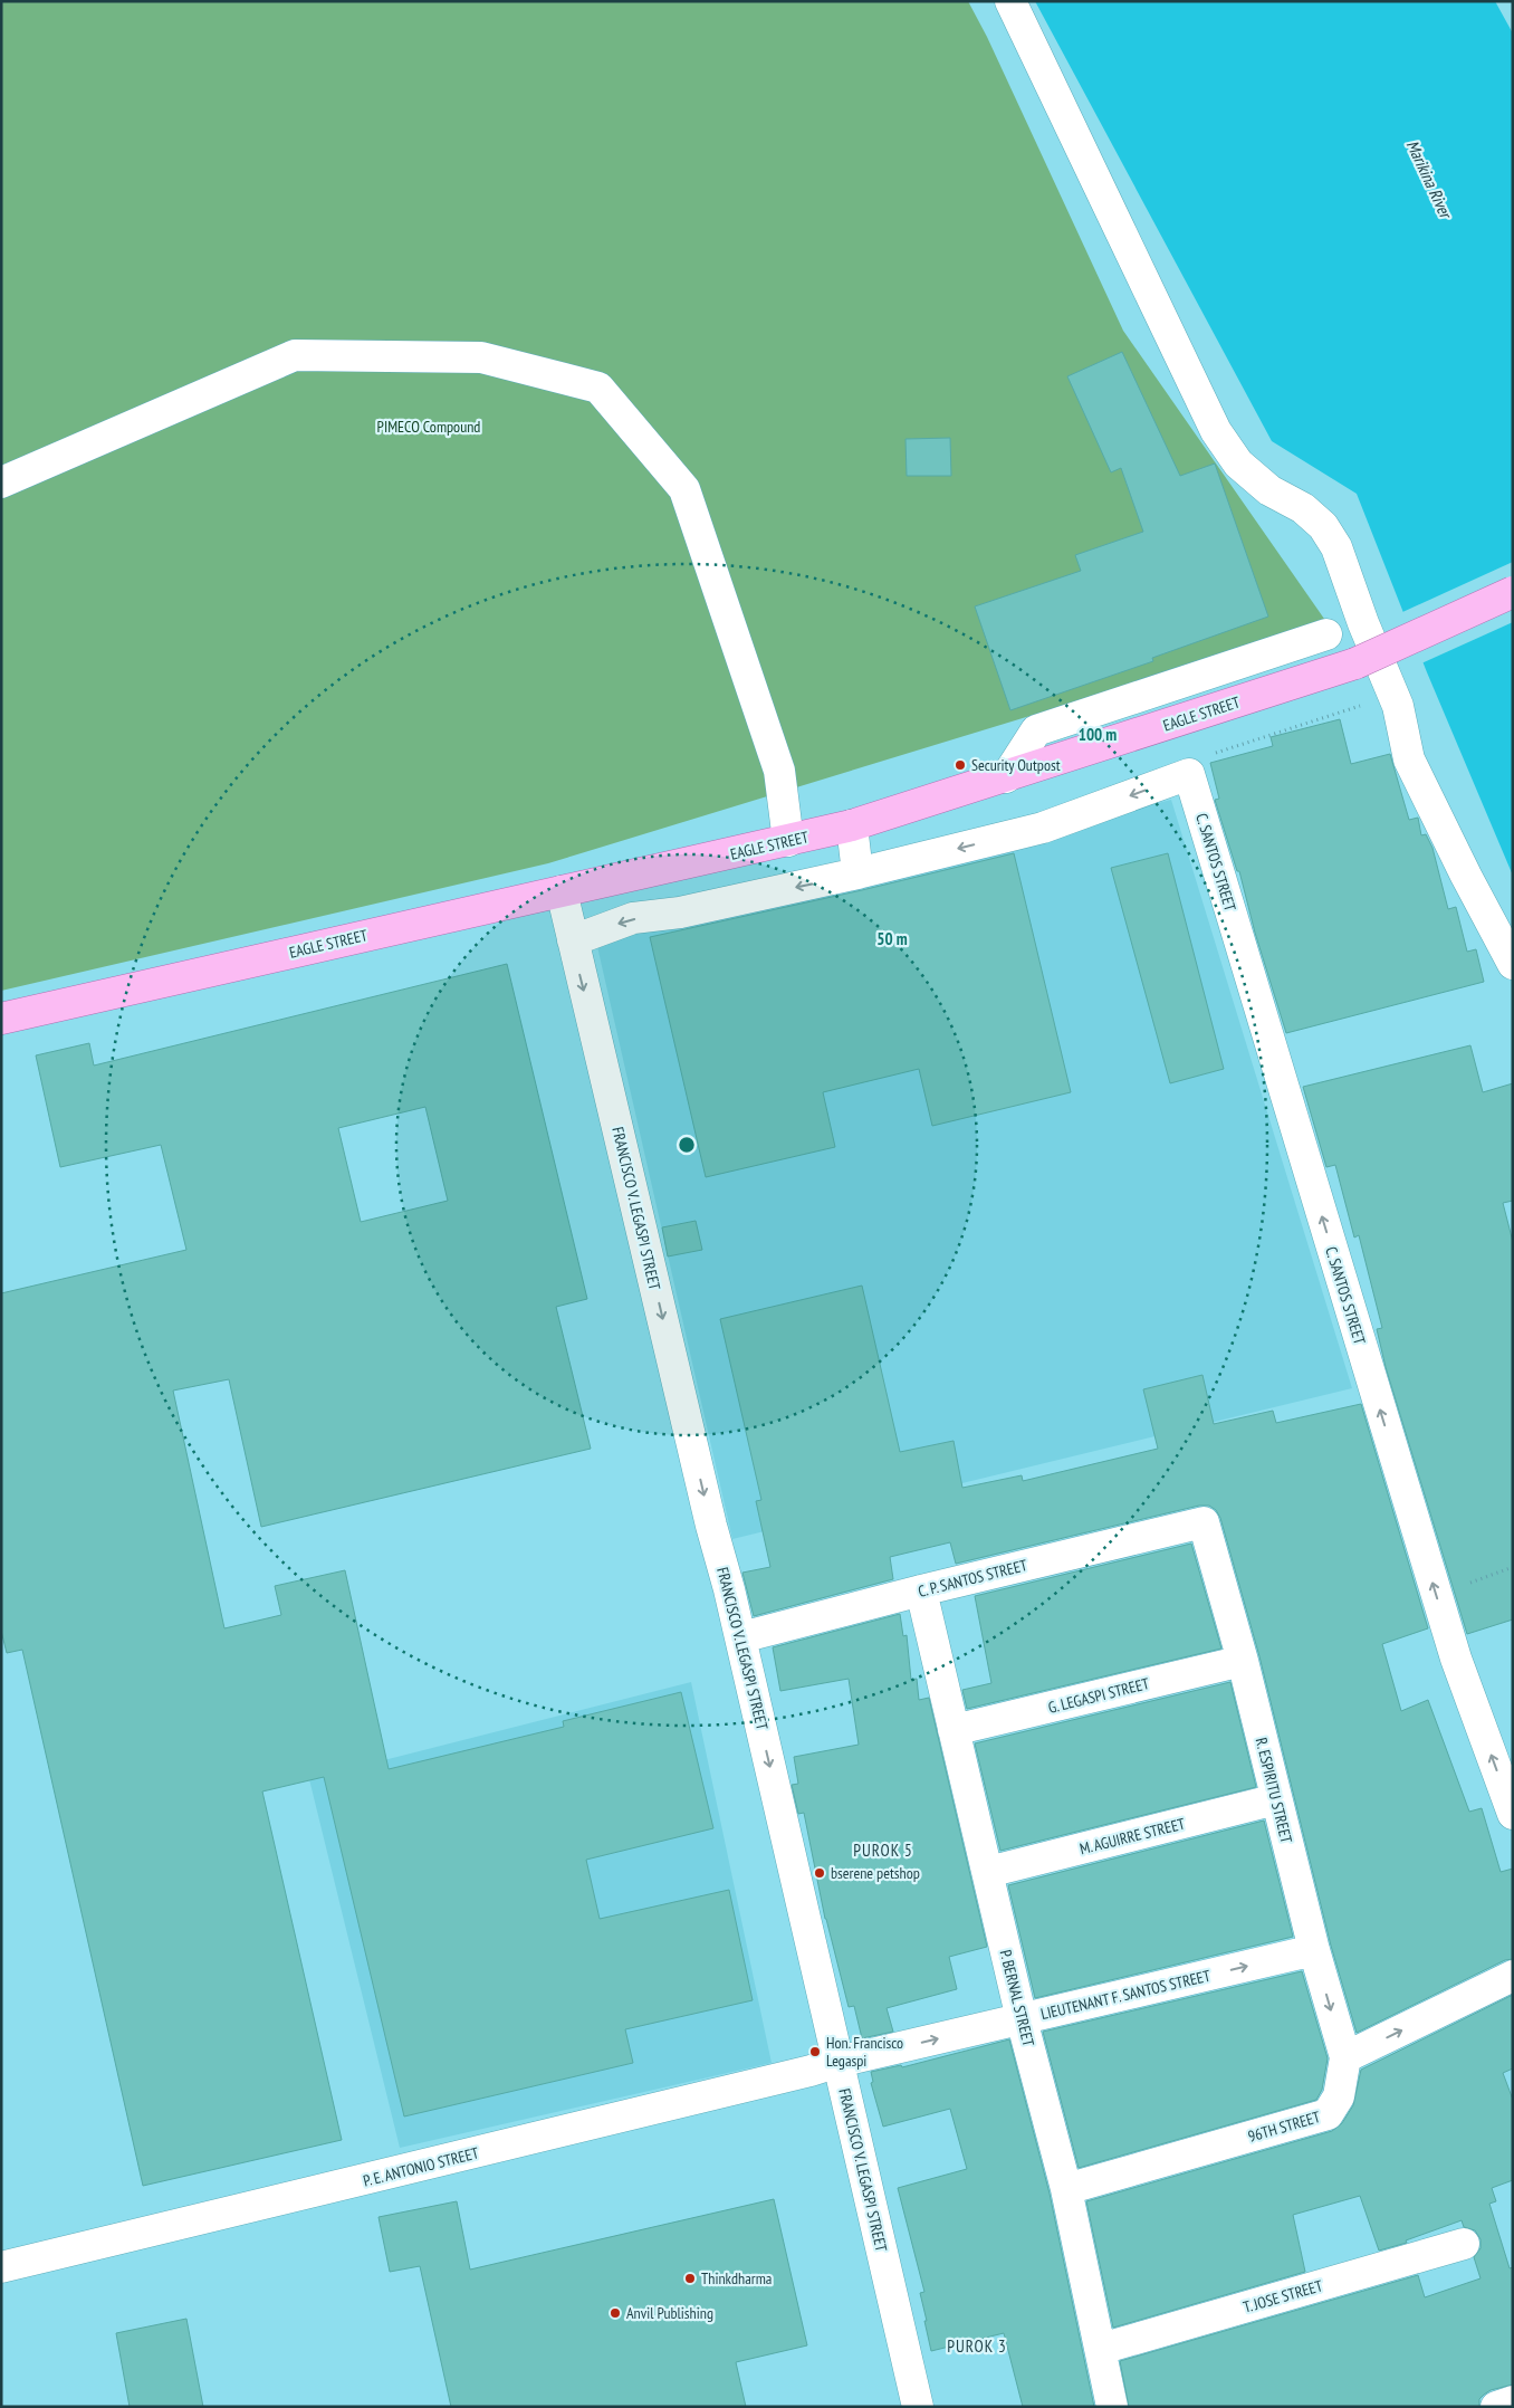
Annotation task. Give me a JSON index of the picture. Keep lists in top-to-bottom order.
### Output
{
  "streets": {
    "main road": ["EAGLE STREET"],
    "street": [
      "C. SANTOS STREET",
      "FRANCISCO V. LEGASPI STREET",
      "C. P. SANTOS STREET",
      "G. LEGASPI STREET",
      "R. ESPIRITU STREET",
      "M. AGUIRRE STREET",
      "LIEUTENANT F. SANTOS STREET",
      "P. BERNAL STREET",
      "96TH STREET",
      "P. E. ANTONIO STREET",
      "T. JOSE STREET"
    ]
  },
  "crossings": [
    ["EAGLE STREET", "FRANCISCO V. LEGASPI STREET"],
    ["FRANCISCO V. LEGASPI STREET", "C. P. SANTOS STREET"],
    ["FRANCISCO V. LEGASPI STREET", "LIEUTENANT F. SANTOS STREET"],
    ["FRANCISCO V. LEGASPI STREET", "P. E. ANTONIO STREET"],
    ["C. P. SANTOS STREET", "R. ESPIRITU STREET"],
    ["C. P. SANTOS STREET", "P. BERNAL STREET"],
    ["G. LEGASPI STREET", "R. ESPIRITU STREET"],
    ["G. LEGASPI STREET", "P. BERNAL STREET"],
    ["R. ESPIRITU STREET", "M. AGUIRRE STREET"],
    ["R. ESPIRITU STREET", "LIEUTENANT F. SANTOS STREET"],
    ["R. ESPIRITU STREET", "96TH STREET"],
    ["M. AGUIRRE STREET", "P. BERNAL STREET"],
    ["LIEUTENANT F. SANTOS STREET", "P. BERNAL STREET"],
    ["LIEUTENANT F. SANTOS STREET", "P. E. ANTONIO STREET"],
    ["P. BERNAL STREET", "96TH STREET"],
    ["P. BERNAL STREET", "T. JOSE STREET"]
  ],
  "one_way": ["C. SANTOS STREET", "FRANCISCO V. LEGASPI STREET", "LIEUTENANT F. SANTOS STREET"],
  "districts": ["PUROK 5", "PUROK 3"],
  "water": ["Marikina River"],
  "parks": ["PIMECO Compound"],
  "places": [
    "Security Outpost",
    "bserene petshop",
    "Hon. Francisco Legaspi",
    "Thinkdharma",
    "Anvil Publishing"
  ],
  "rings": ["100 m", "50 m"]
}
